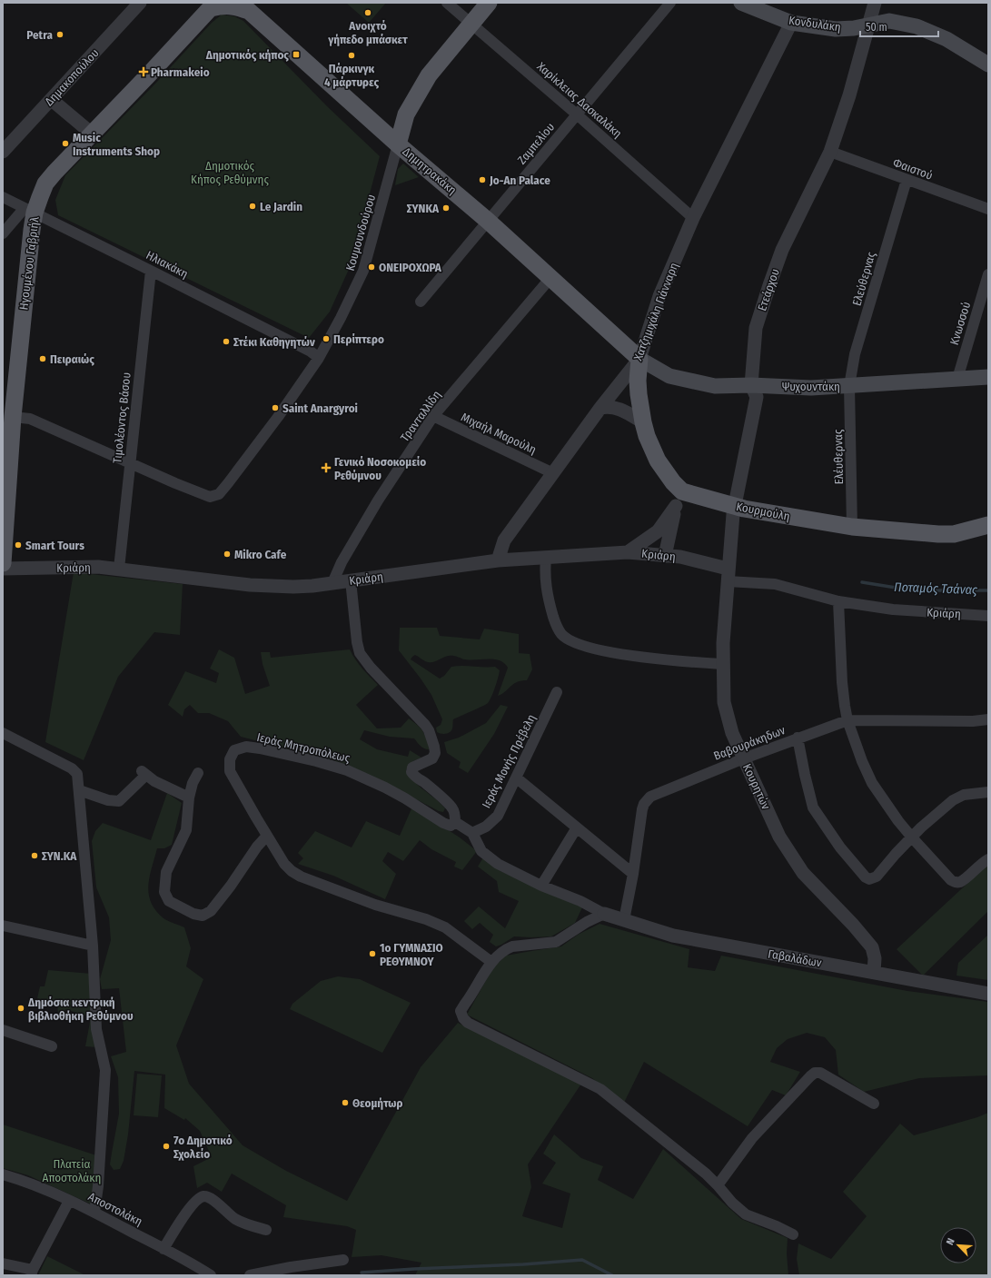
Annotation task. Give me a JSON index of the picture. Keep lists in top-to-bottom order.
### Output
{
  "streets": {
    "main road": [
      "Κονδυλάκη",
      "Δημητρακάκη",
      "Ηγουμένου Γαβριήλ",
      "Ψυχουντάκη",
      "Κουρμούλη"
    ],
    "street": [
      "Δημακοπούλου",
      "Χαρίκλειας Δασκαλάκη",
      "Ζαμπελίου",
      "Φαιστού",
      "Κουμουνδούρου",
      "Ηλιακάκη",
      "Ελεύθερνας",
      "Ετεάρχου",
      "Χατζημιχάλη Γιάνναρη",
      "Κνωσσού",
      "Τρανταλλίδη",
      "Τιμολέοντος Βάσου",
      "Μιχαήλ Μαρούλη",
      "Ελέυθερνας",
      "Κριάρη",
      "Βαβουράκηδων",
      "Ιεράς Μητροπόλεως",
      "Ιεράς Μονής Πρέβελη",
      "Κουρητών",
      "Γαβαλάδων",
      "Αποστολάκη"
    ]
  },
  "crossings": [
    ["Κονδυλάκη", "Ετεάρχου"],
    ["Κονδυλάκη", "Χατζημιχάλη Γιάνναρη"],
    ["Χαρίκλειας Δασκαλάκη", "Ζαμπελίου"],
    ["Χαρίκλειας Δασκαλάκη", "Χατζημιχάλη Γιάνναρη"],
    ["Ζαμπελίου", "Δημητρακάκη"],
    ["Φαιστού", "Ελεύθερνας"],
    ["Φαιστού", "Ετεάρχου"],
    ["Δημητρακάκη", "Κουμουνδούρου"],
    ["Δημητρακάκη", "Ηγουμένου Γαβριήλ"],
    ["Δημητρακάκη", "Χατζημιχάλη Γιάνναρη"],
    ["Δημητρακάκη", "Ψυχουντάκη"],
    ["Δημητρακάκη", "Τρανταλλίδη"],
    ["Κουμουνδούρου", "Ηλιακάκη"],
    ["Κουμουνδούρου", "Τιμολέοντος Βάσου"],
    ["Ηγουμένου Γαβριήλ", "Ηλιακάκη"],
    ["Ηλιακάκη", "Τιμολέοντος Βάσου"],
    ["Ελεύθερνας", "Ψυχουντάκη"],
    ["Ελεύθερνας", "Ελέυθερνας"],
    ["Ετεάρχου", "Ψυχουντάκη"],
    ["Ετεάρχου", "Κουρμούλη"],
    ["Ετεάρχου", "Κριάρη"],
    ["Ετεάρχου", "Κουρητών"],
    ["Χατζημιχάλη Γιάνναρη", "Ψυχουντάκη"],
    ["Χατζημιχάλη Γιάνναρη", "Μιχαήλ Μαρούλη"],
    ["Χατζημιχάλη Γιάνναρη", "Κριάρη"],
    ["Κνωσσού", "Ψυχουντάκη"],
    ["Ψυχουντάκη", "Ελέυθερνας"],
    ["Τρανταλλίδη", "Μιχαήλ Μαρούλη"],
    ["Τρανταλλίδη", "Κριάρη"],
    ["Τιμολέοντος Βάσου", "Κριάρη"],
    ["Ελέυθερνας", "Κουρμούλη"],
    ["Κριάρη", "Κουρητών"],
    ["Βαβουράκηδων", "Κουρητών"],
    ["Βαβουράκηδων", "Γαβαλάδων"],
    ["Κουρητών", "Γαβαλάδων"]
  ],
  "water": ["Ποταμός Τσάνας"],
  "parks": ["Δημοτικός Κήπος Ρεθύμνης", "Πλατεία Αποστολάκη"],
  "places": {
    "other": [
      "Ανοιχτό γήπεδο μπάσκετ",
      "Petra",
      "Πάρκινγκ 4 μάρτυρες",
      "Music Instruments Shop",
      "Jo-An Palace",
      "Le Jardin",
      "ΣΥΝΚΑ",
      "ΟΝΕΙΡΟΧΩΡΑ",
      "Περίπτερο",
      "Στέκι Καθηγητών",
      "Πειραιώς",
      "Saint Anargyroi",
      "Smart Tours",
      "Mikro Cafe",
      "ΣΥΝ.ΚΑ",
      "1ο ΓΥΜΝΑΣΙΟ ΡΕΘΥΜΝΟΥ",
      "Δημόσια κεντρική βιβλιοθήκη Ρεθύμνου",
      "Θεομήτωρ",
      "7ο Δημοτικό Σχολείο"
    ],
    "transit": ["Δημοτικός κήπος"],
    "health": ["Pharmakeio", "Γενικό Νοσοκομείο Ρεθύμνου"]
  },
  "scale_bar": "50 m",
  "north": "top left"
}
